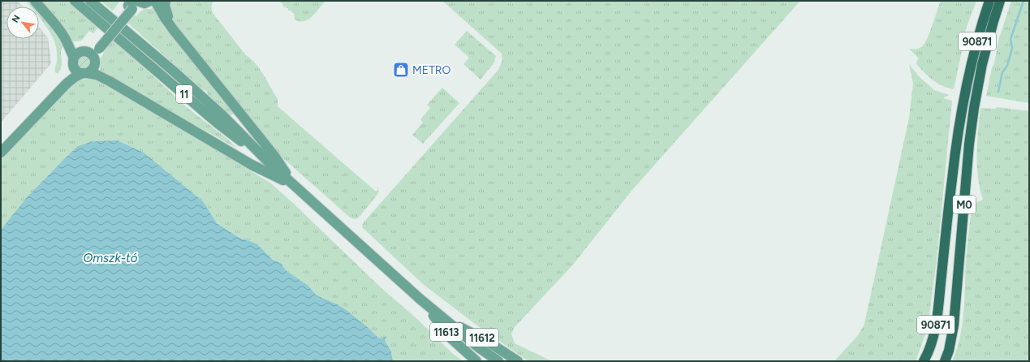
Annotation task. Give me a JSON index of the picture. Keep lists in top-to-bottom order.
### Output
{
  "streets": {
    "highway": ["90871", "M0"],
    "main road": ["11", "11613", "11612"]
  },
  "crossings": [
    ["11", "11613"],
    ["11", "11612"]
  ],
  "water": ["Omszk-tó"],
  "places": {
    "shop": ["METRO"]
  },
  "north": "top left"
}
